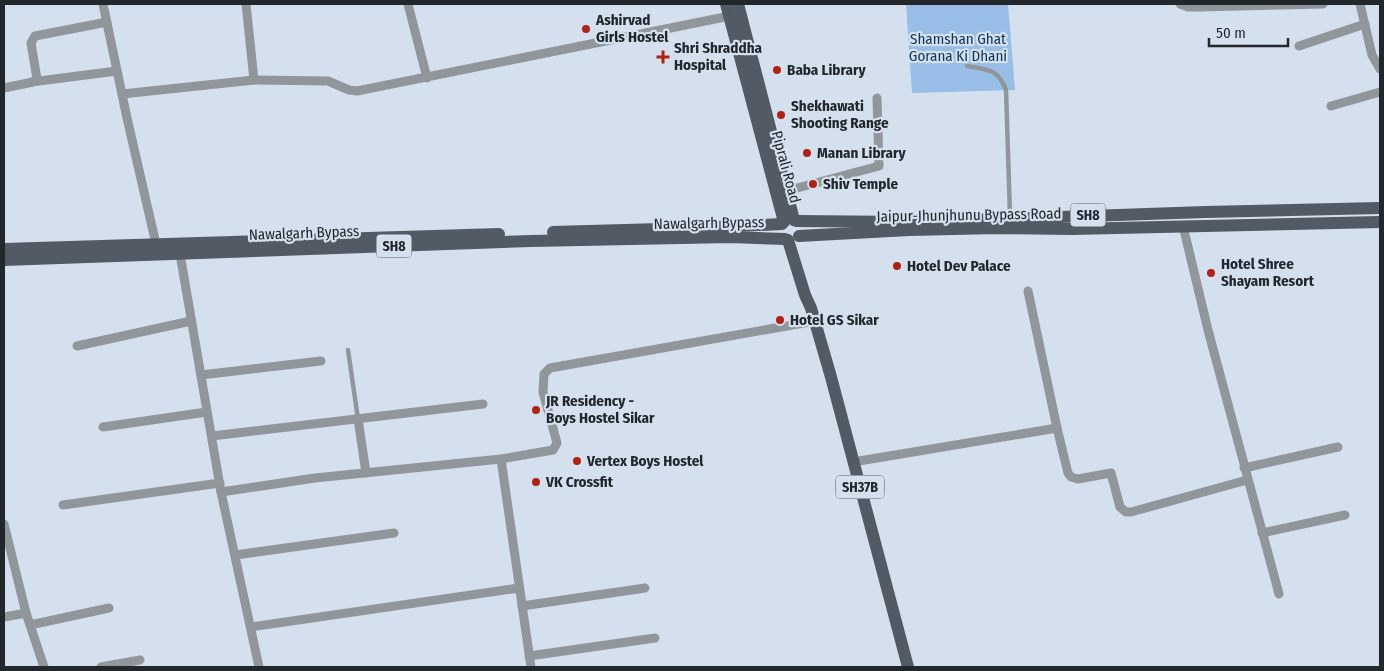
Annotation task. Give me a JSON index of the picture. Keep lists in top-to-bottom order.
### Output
{
  "streets": {
    "main road": [
      "Piprali Road",
      "Jaipur-Jhunjhunu Bypass Road",
      "SH8",
      "Nawalgarh Bypass",
      "SH37B"
    ]
  },
  "crossings": [
    ["Piprali Road", "SH8"],
    ["Piprali Road", "Nawalgarh Bypass"],
    ["Jaipur-Jhunjhunu Bypass Road", "SH8"],
    ["Jaipur-Jhunjhunu Bypass Road", "Nawalgarh Bypass"],
    ["Jaipur-Jhunjhunu Bypass Road", "SH37B"],
    ["SH8", "Nawalgarh Bypass"],
    ["Nawalgarh Bypass", "SH37B"]
  ],
  "parks": ["Shamshan Ghat Gorana Ki Dhani"],
  "places": {
    "other": [
      "Ashirvad Girls Hostel",
      "Baba Library",
      "Shekhawati Shooting Range",
      "Manan Library",
      "Shiv Temple",
      "Hotel Dev Palace",
      "Hotel Shree Shayam Resort",
      "Hotel GS Sikar",
      "JR Residency - Boys Hostel Sikar",
      "Vertex Boys Hostel",
      "VK Crossfit"
    ],
    "health": ["Shri Shraddha Hospital"]
  },
  "scale_bar": "50 m"
}
